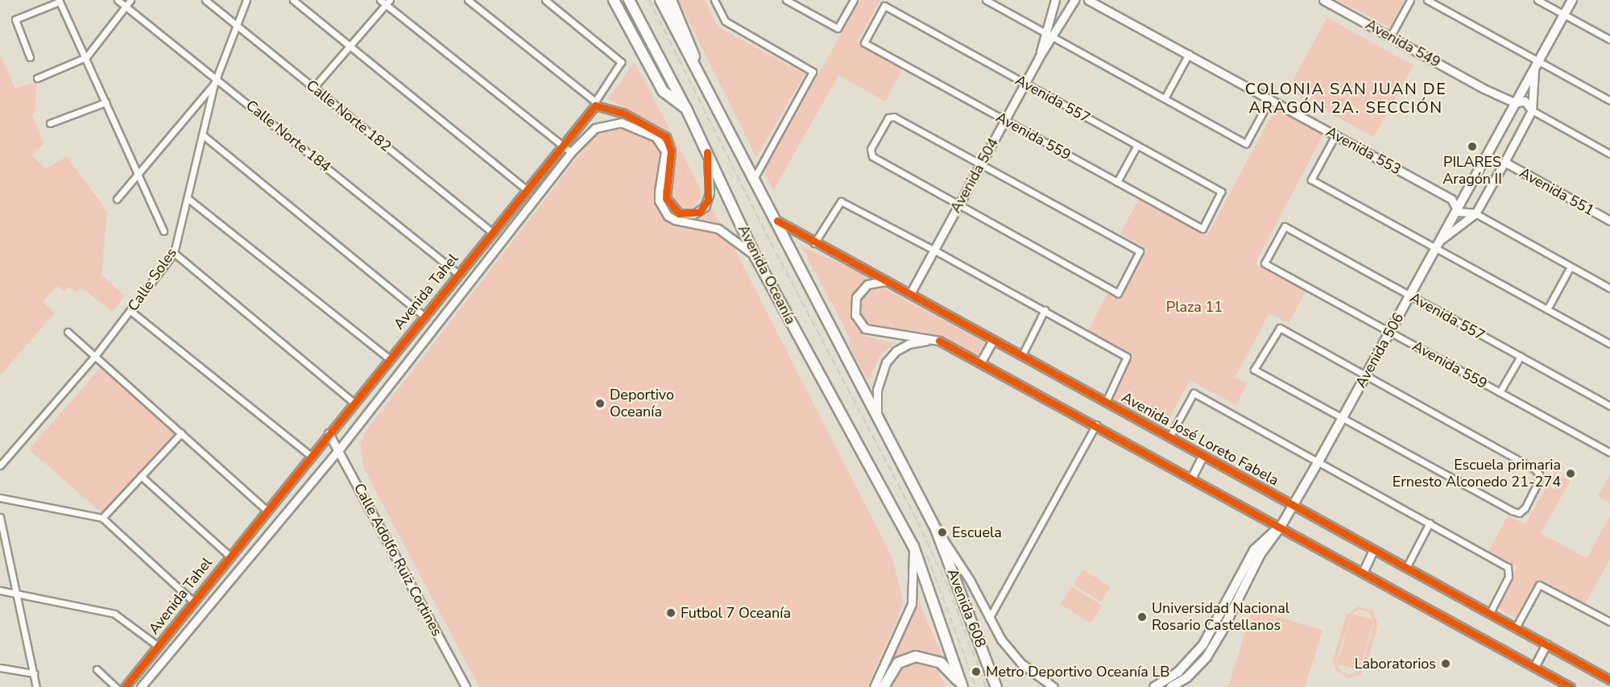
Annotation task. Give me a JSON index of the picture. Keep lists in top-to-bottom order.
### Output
{
  "streets": {
    "highway": ["Avenida Oceanía", "Avenida 608"],
    "main road": ["Avenida 506"],
    "street": [
      "Avenida 549",
      "Avenida 557",
      "Calle Norte 182",
      "Calle Norte 184",
      "Avenida 559",
      "Avenida 553",
      "Avenida 504",
      "Avenida 551",
      "Calle Soles",
      "Avenida Tahel",
      "Avenida José Loreto Fabela",
      "Calle Adolfo Ruiz Cortines"
    ]
  },
  "crossings": [
    ["Avenida 549", "Avenida 506"],
    ["Avenida 557", "Avenida 559"],
    ["Avenida 557", "Avenida 504"],
    ["Avenida 557", "Avenida 506"],
    ["Calle Norte 182", "Calle Soles"],
    ["Calle Norte 182", "Avenida Tahel"],
    ["Calle Norte 184", "Calle Soles"],
    ["Calle Norte 184", "Avenida Tahel"],
    ["Avenida 559", "Avenida 504"],
    ["Avenida 559", "Avenida 506"],
    ["Avenida 553", "Avenida 506"],
    ["Avenida 504", "Avenida José Loreto Fabela"],
    ["Avenida Oceanía", "Avenida Tahel"],
    ["Avenida Oceanía", "Avenida 608"],
    ["Avenida Tahel", "Calle Adolfo Ruiz Cortines"],
    ["Avenida 506", "Avenida José Loreto Fabela"]
  ],
  "districts": ["COLONIA SAN JUAN DE ARAGÓN 2A. SECCIÓN"],
  "parks": ["Plaza 11"],
  "places": [
    "PILARES Aragón II",
    "Deportivo Oceanía",
    "Escuela primaria Ernesto Alconedo 21-274",
    "Escuela",
    "Futbol 7 Oceanía",
    "Universidad Nacional Rosario Castellanos",
    "Laboratorios",
    "Metro Deportivo Oceanía LB"
  ]
}
